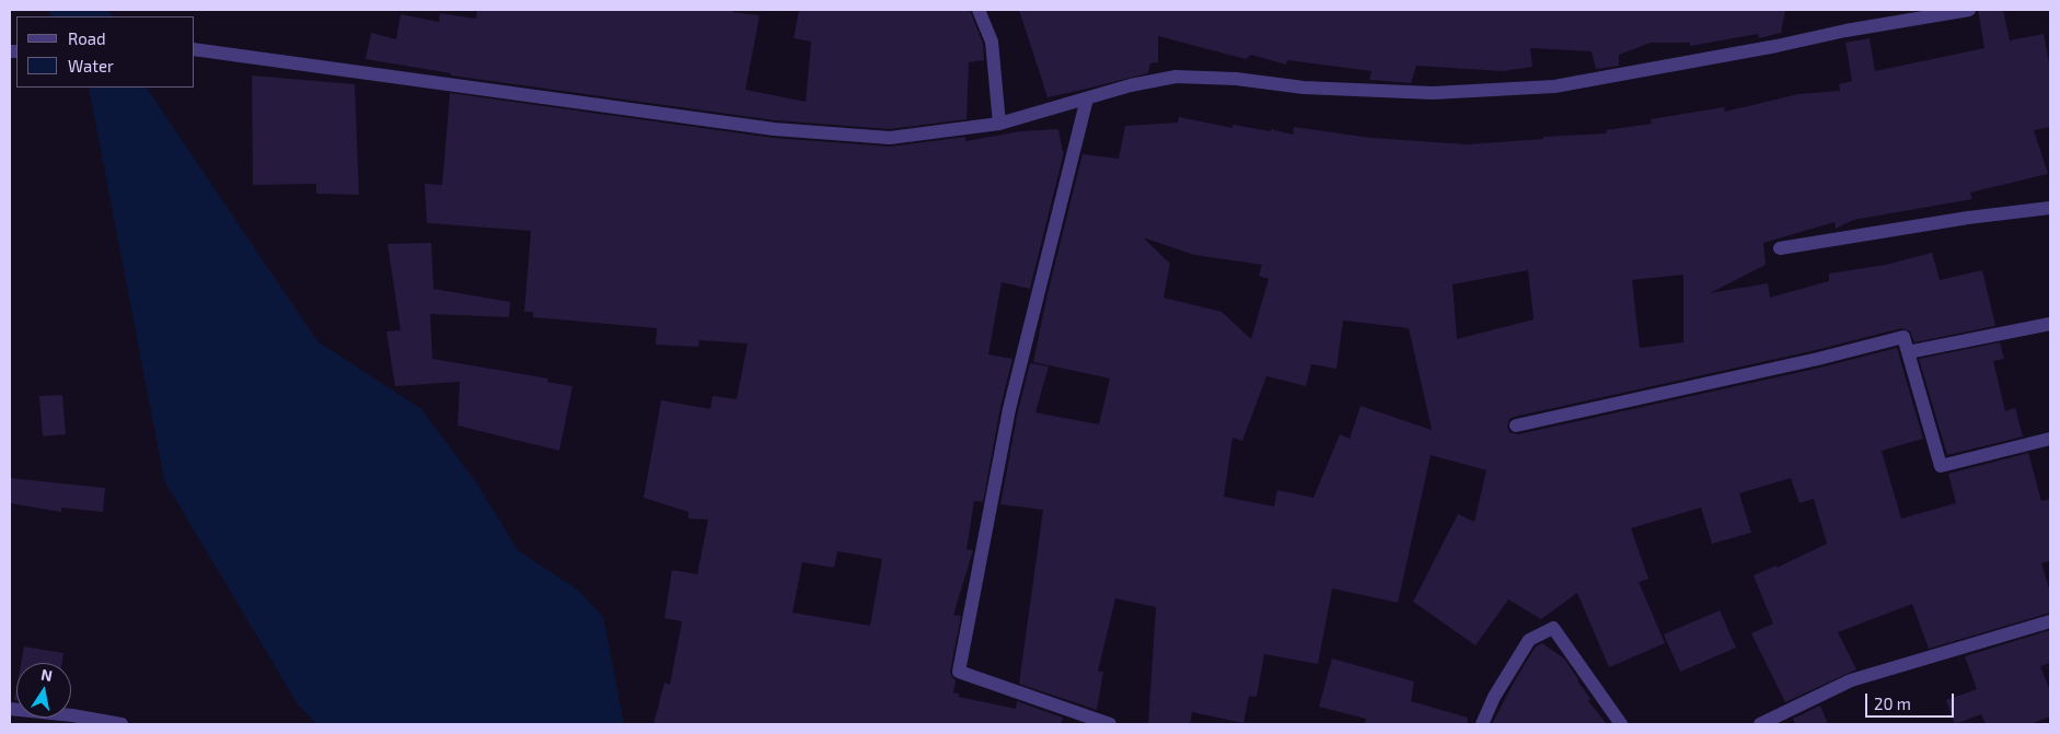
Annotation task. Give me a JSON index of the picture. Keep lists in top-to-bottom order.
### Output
{
  "legend": ["Road", "Water"],
  "scale_bar": "20 m",
  "north": "top"
}
